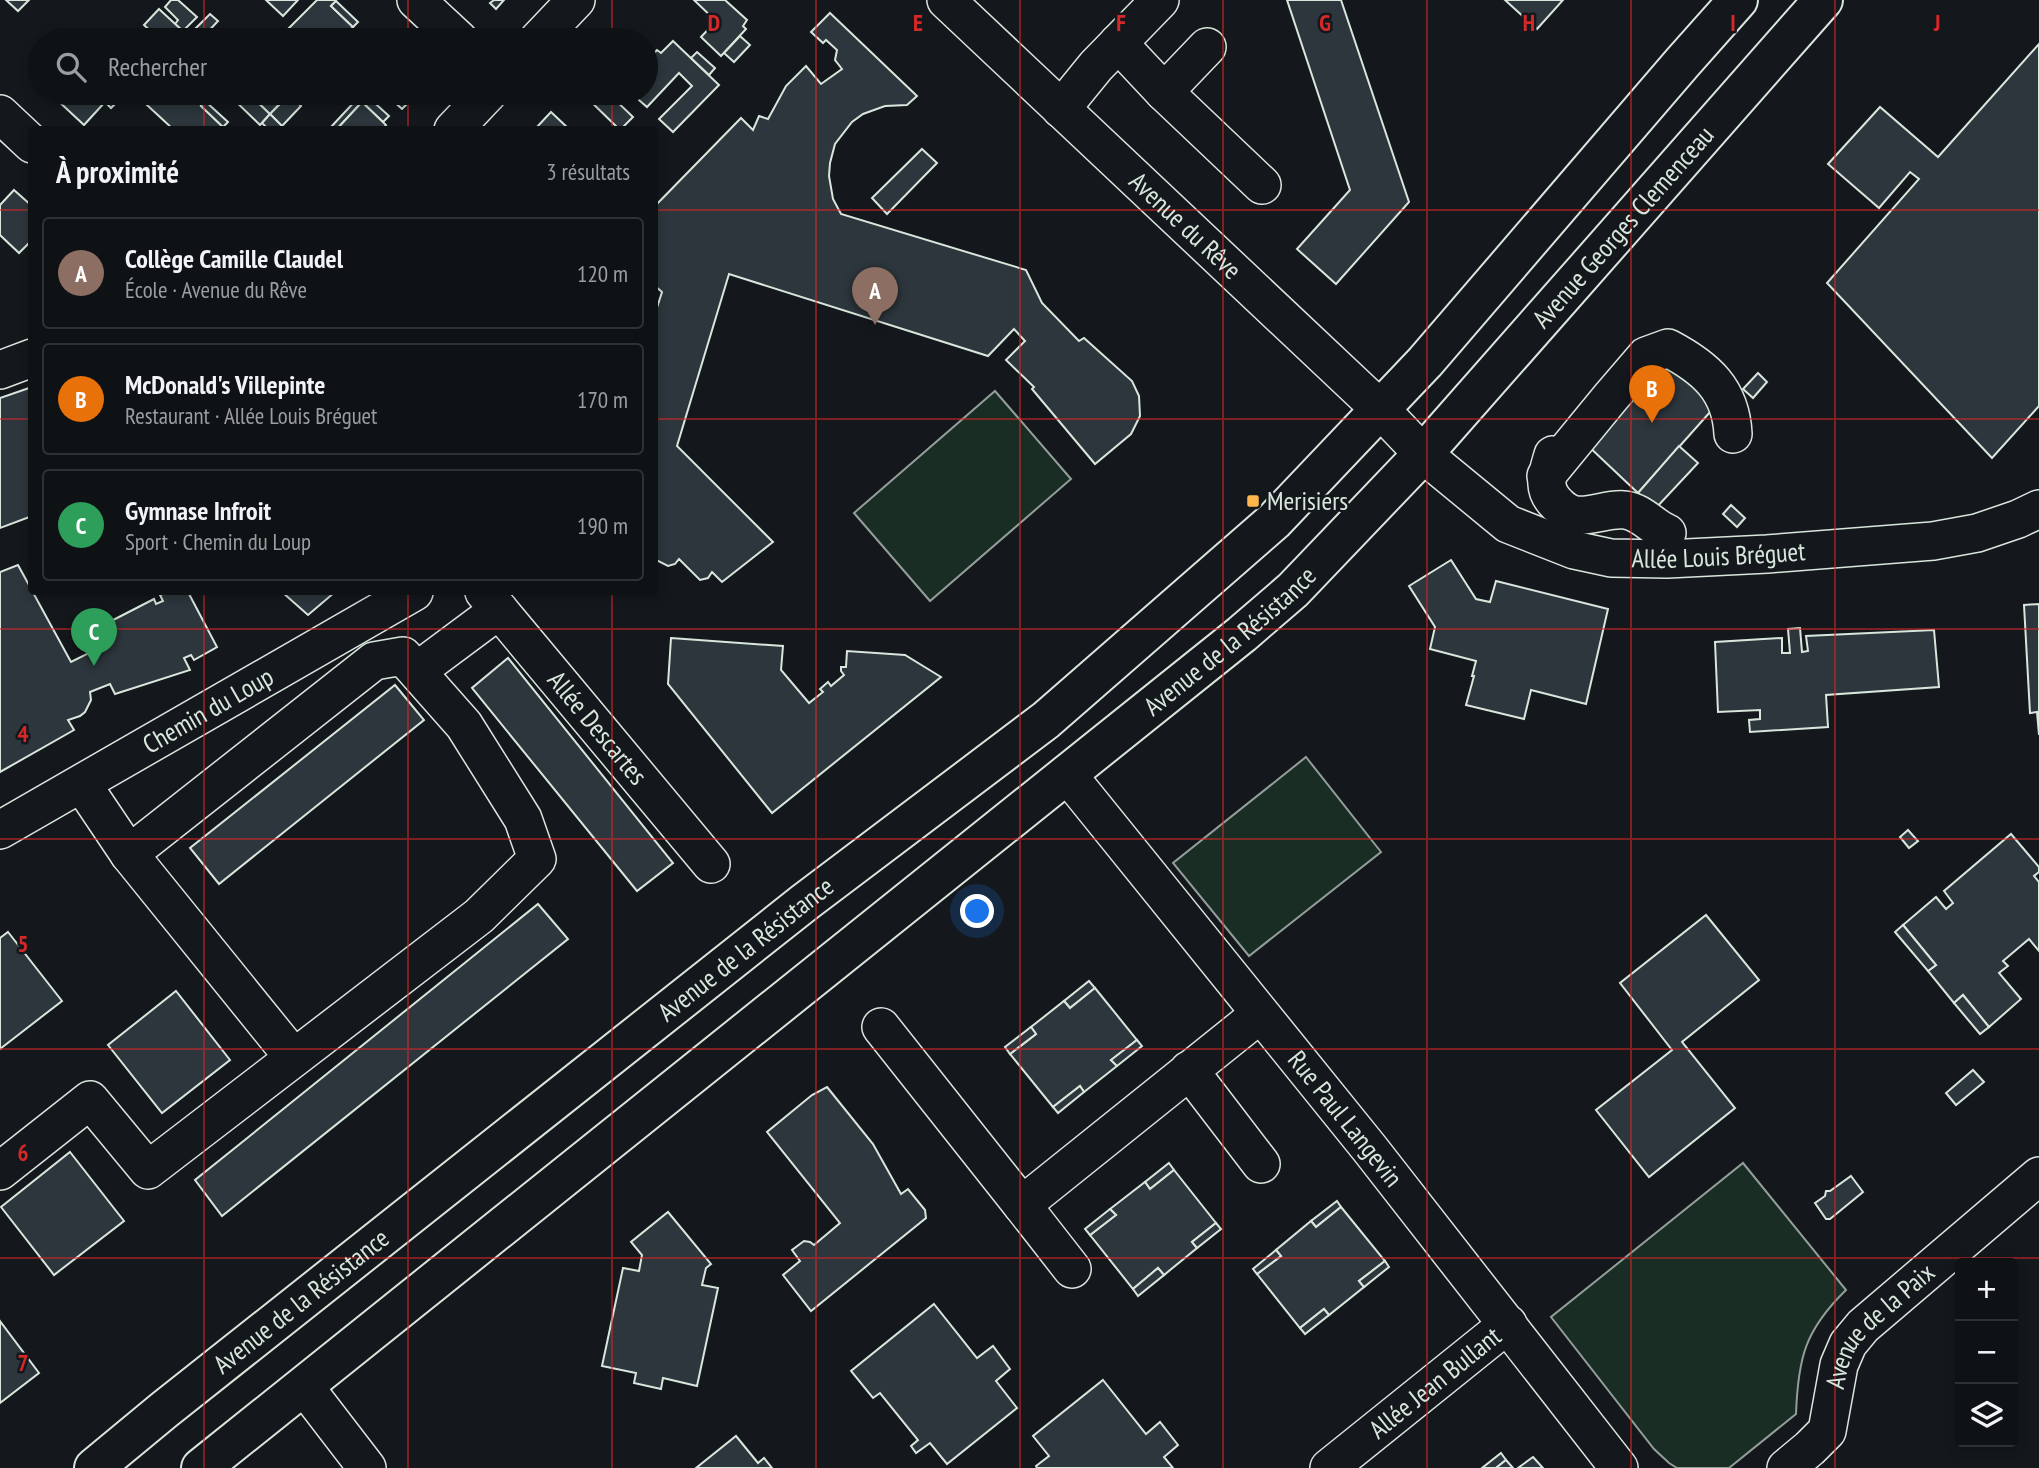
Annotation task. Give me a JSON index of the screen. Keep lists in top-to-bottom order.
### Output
{
  "streets": {
    "main road": ["Avenue Georges Clemenceau", "Avenue de la Résistance"],
    "street": [
      "Avenue du Rêve",
      "Allée Louis Bréguet",
      "Chemin du Loup",
      "Allée Descartes",
      "Rue Paul Langevin",
      "Avenue de la Paix",
      "Allée Jean Bullant"
    ]
  },
  "crossings": [
    ["Avenue du Rêve", "Avenue Georges Clemenceau"],
    ["Avenue du Rêve", "Allée Louis Bréguet"],
    ["Avenue du Rêve", "Avenue de la Résistance"],
    ["Avenue Georges Clemenceau", "Allée Louis Bréguet"],
    ["Avenue Georges Clemenceau", "Avenue de la Résistance"],
    ["Allée Louis Bréguet", "Avenue de la Résistance"],
    ["Avenue de la Résistance", "Rue Paul Langevin"],
    ["Rue Paul Langevin", "Allée Jean Bullant"]
  ],
  "places": {
    "transit": ["Merisiers"]
  },
  "page": {
    "search": "Rechercher",
    "heading": ["À proximité", "3 résultats"],
    "list": [
      {
        "mark": "A",
        "name": "Collège Camille Claudel",
        "note": "École · Avenue du Rêve",
        "value": "120 m"
      },
      {
        "mark": "B",
        "name": "McDonald's Villepinte",
        "note": "Restaurant · Allée Louis Bréguet",
        "value": "170 m"
      },
      {
        "mark": "C",
        "name": "Gymnase Infroit",
        "note": "Sport · Chemin du Loup",
        "value": "190 m"
      }
    ],
    "pins": ["A", "B", "C"],
    "map_buttons": ["+", "−"]
  },
  "grid": {
    "columns": [
      "D",
      "E",
      "F",
      "G",
      "H",
      "I",
      "J"
    ],
    "rows": [
      "4",
      "5",
      "6",
      "7"
    ]
  }
}
